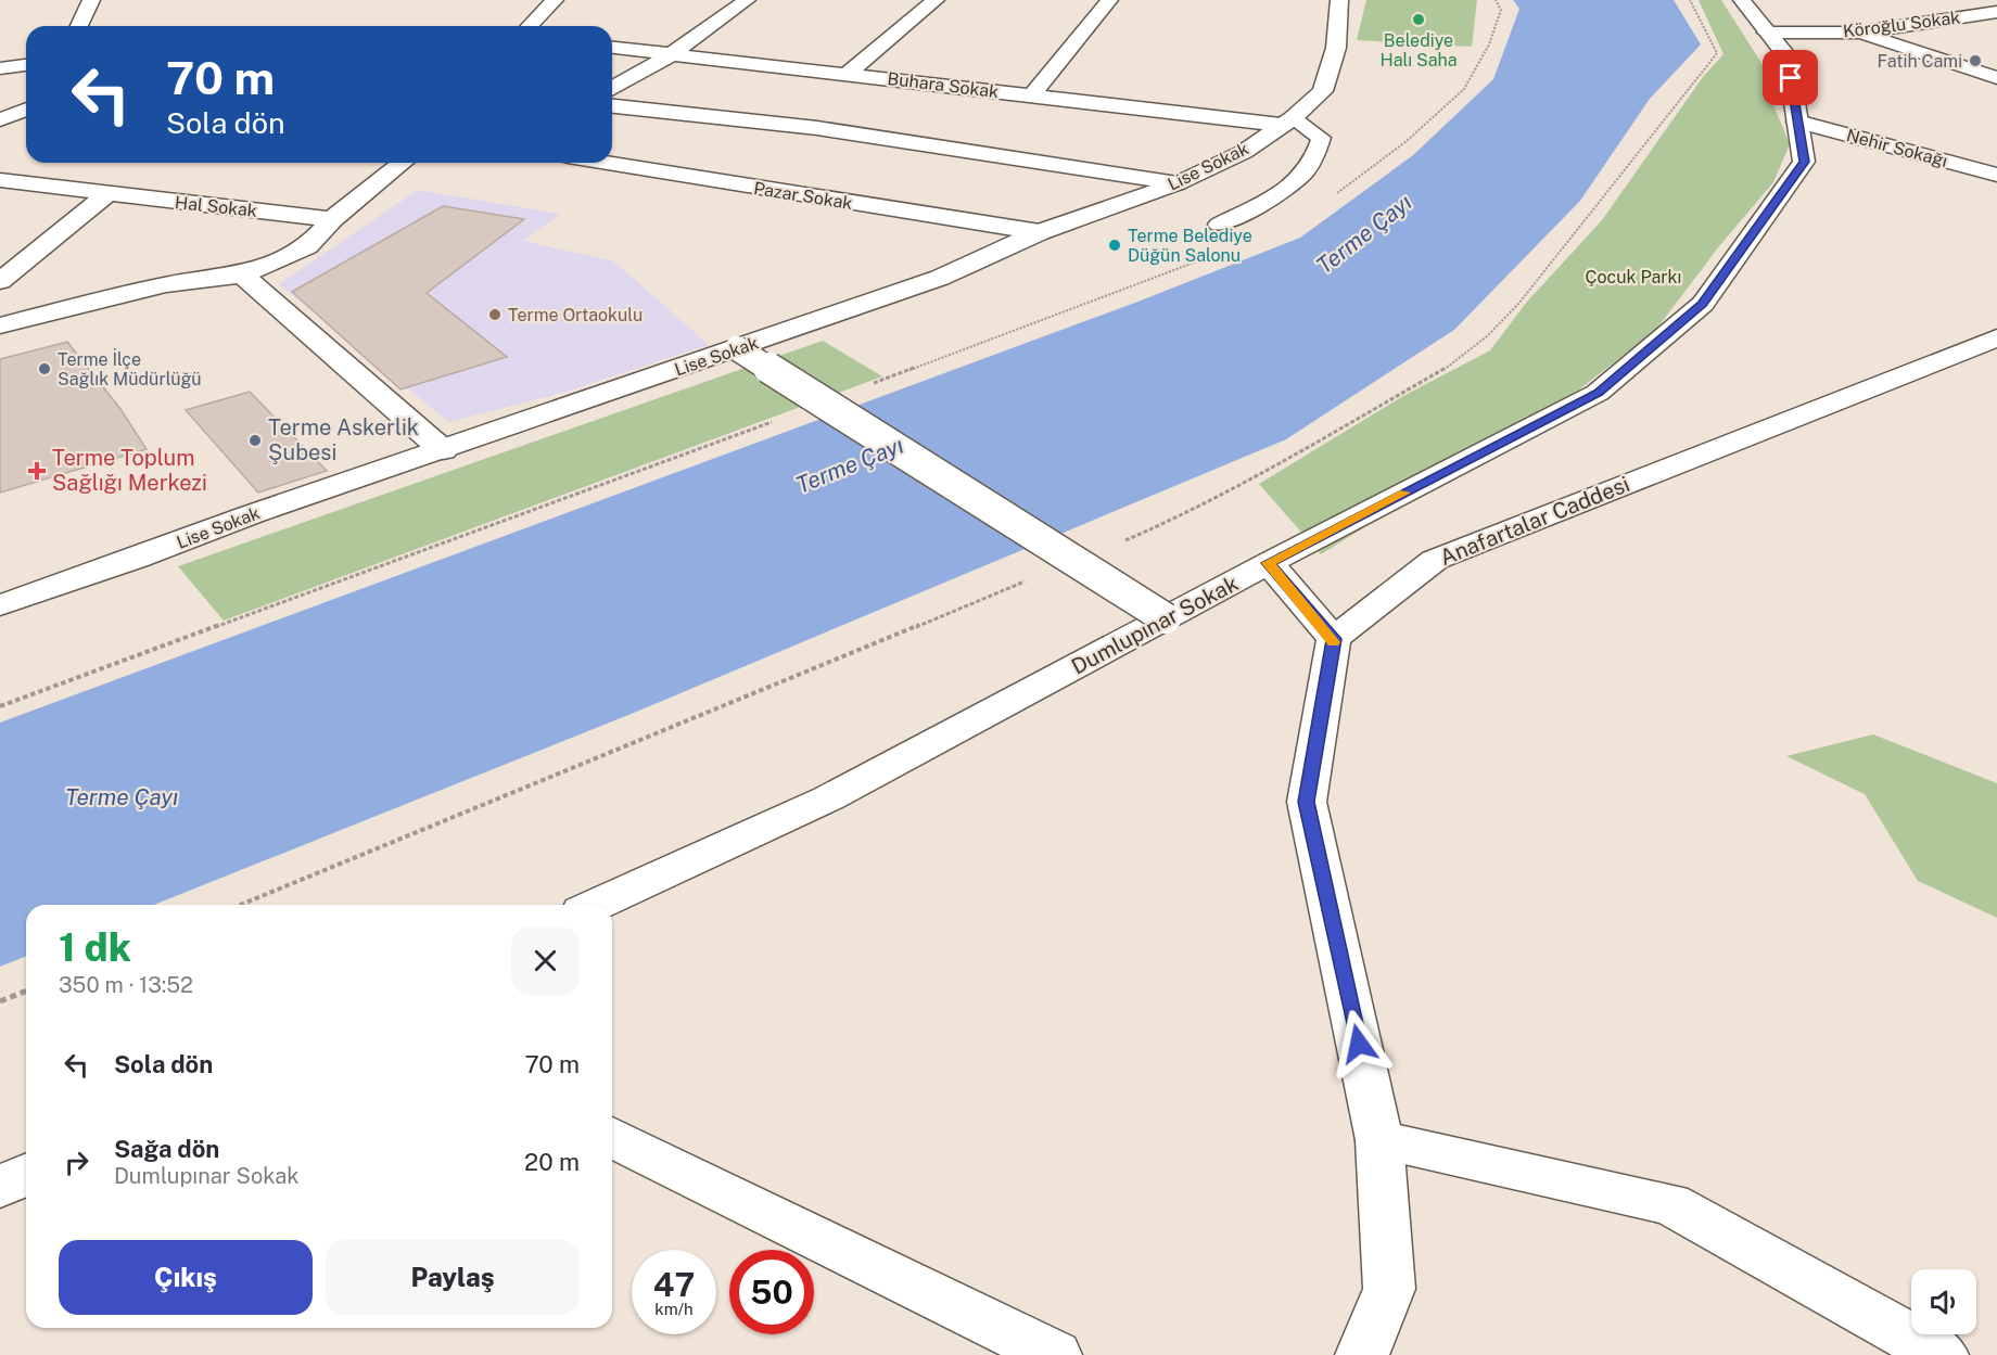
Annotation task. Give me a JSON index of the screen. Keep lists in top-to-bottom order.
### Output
{
  "streets": {
    "street": [
      "Köroğlu Sokak",
      "Buhara Sokak",
      "Nehir Sokağı",
      "Lise Sokak",
      "Pazar Sokak",
      "Hal Sokak",
      "Anafartalar Caddesi",
      "Dumlupınar Sokak"
    ]
  },
  "crossings": [
    ["Köroğlu Sokak", "Dumlupınar Sokak"],
    ["Buhara Sokak", "Lise Sokak"],
    ["Nehir Sokağı", "Dumlupınar Sokak"],
    ["Lise Sokak", "Pazar Sokak"]
  ],
  "water": ["Terme Çayı"],
  "parks": ["Çocuk Parkı"],
  "places": {
    "other": [
      "Belediye Halı Saha",
      "Fatih Cami",
      "Terme Belediye Düğün Salonu",
      "Terme Ortaokulu",
      "Terme İlçe Sağlık Müdürlüğü",
      "Terme Askerlik Şubesi"
    ],
    "health": ["Terme Toplum Sağlığı Merkezi"]
  },
  "page": {
    "turn": ["70 m", "Sola dön"],
    "heading": ["1 dk", "350 m · 13:52"],
    "list": [
      {
        "name": "Sola dön",
        "value": "70 m"
      },
      {
        "name": "Sağa dön",
        "note": "Dumlupınar Sokak",
        "value": "20 m"
      }
    ],
    "buttons": ["Çıkış", "Paylaş"],
    "speed": "47 km/h",
    "limit": "50"
  }
}
